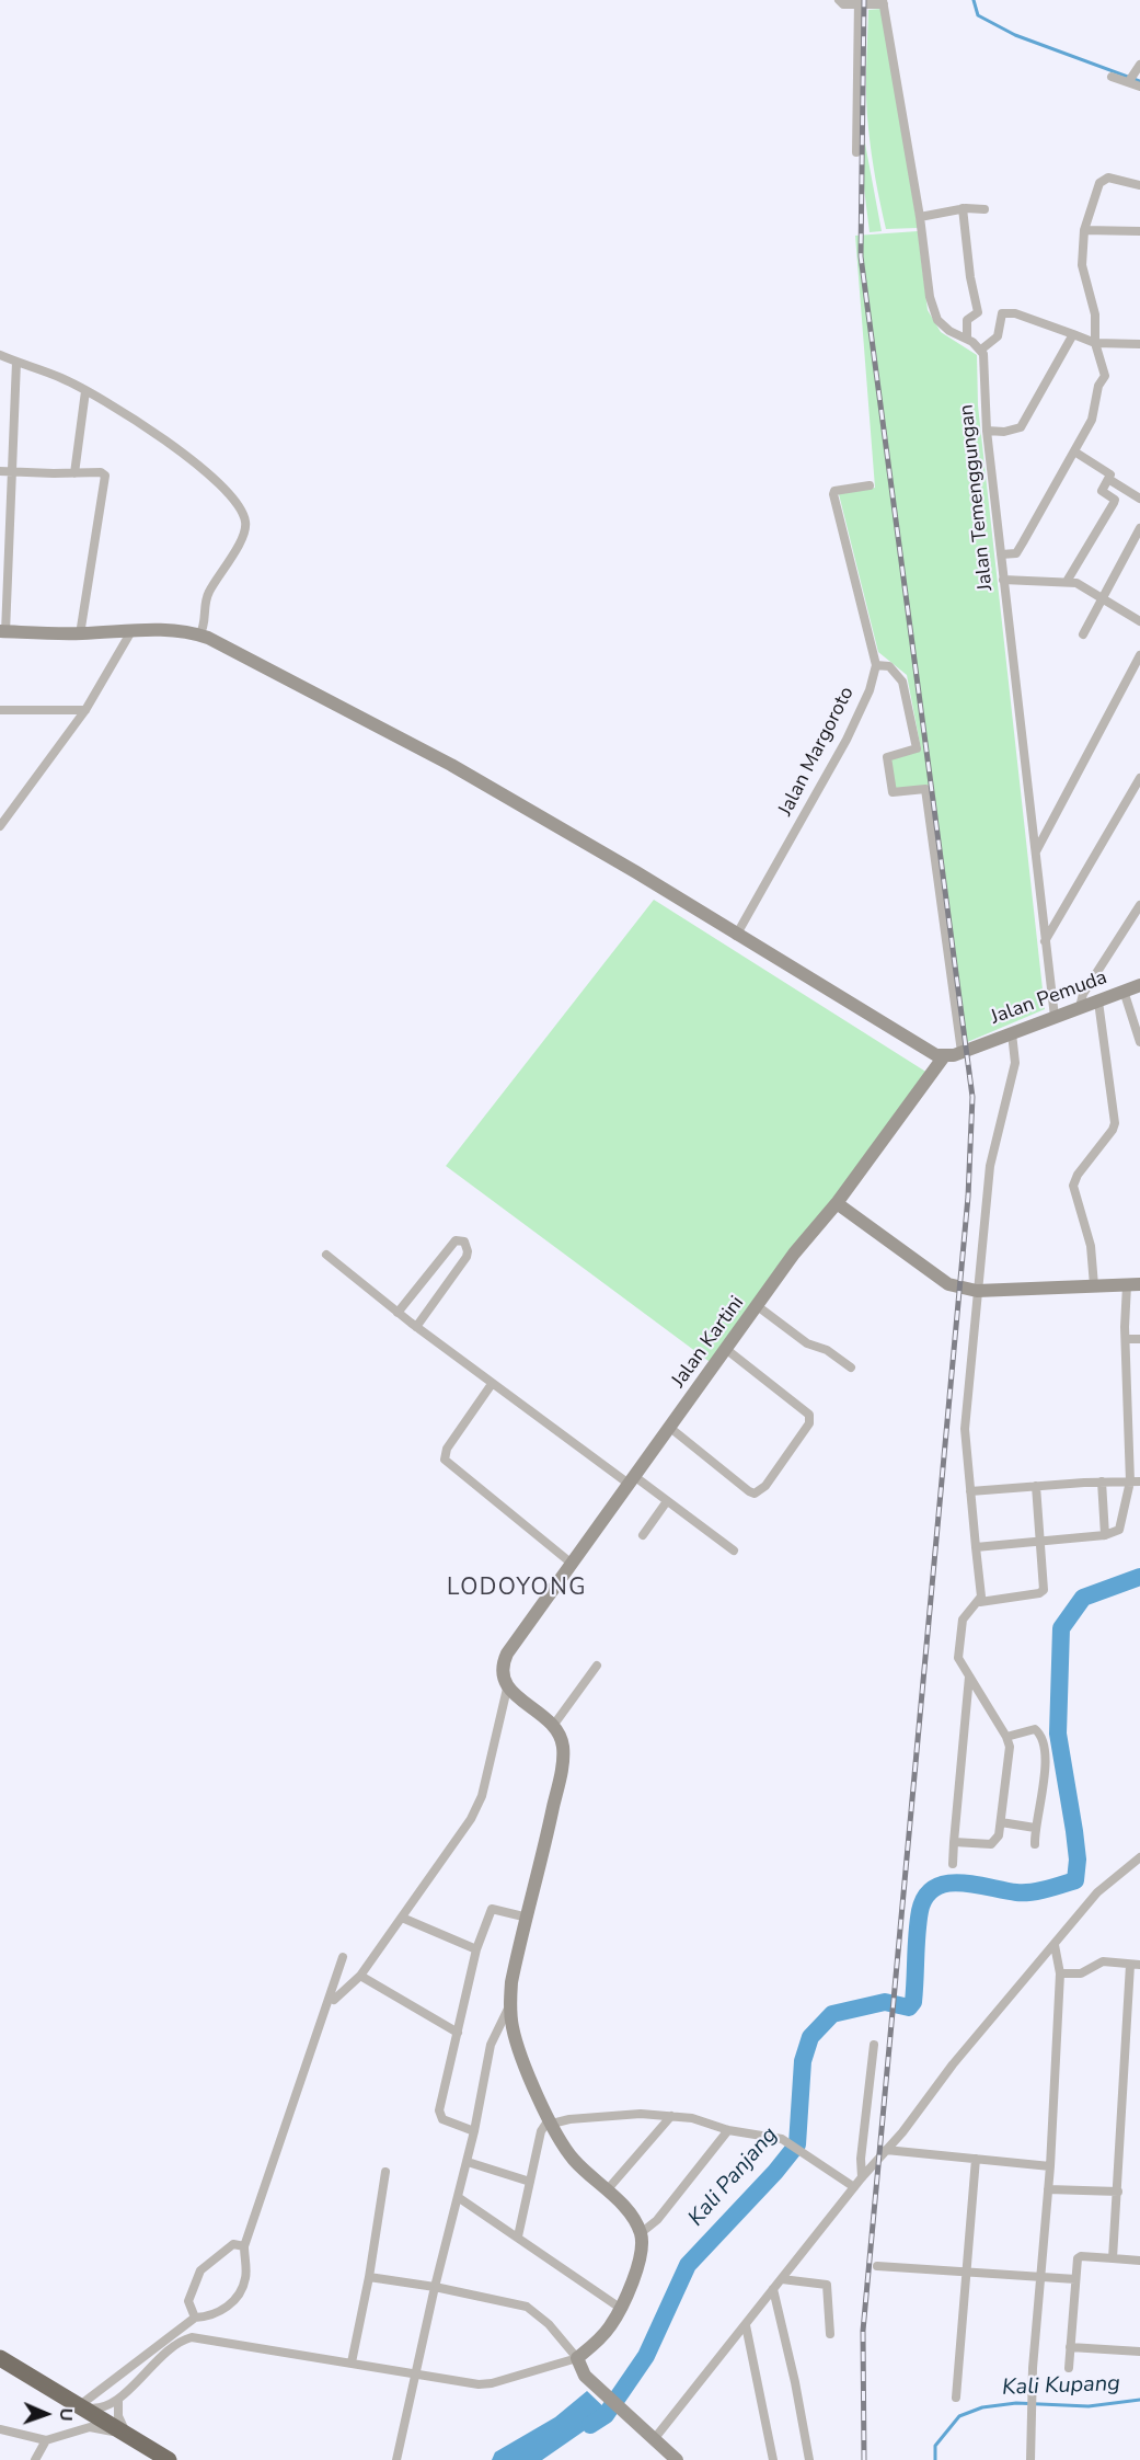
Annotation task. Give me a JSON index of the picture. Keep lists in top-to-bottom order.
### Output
{
  "streets": {
    "street": [
      "Jalan Temenggungan",
      "Jalan Margoroto",
      "Jalan Pemuda",
      "Jalan Kartini"
    ]
  },
  "crossings": [
    ["Jalan Temenggungan", "Jalan Pemuda"],
    ["Jalan Pemuda", "Jalan Kartini"]
  ],
  "districts": ["LODOYONG"],
  "water": ["Kali Panjang", "Kali Kupang"],
  "north": "right"
}
